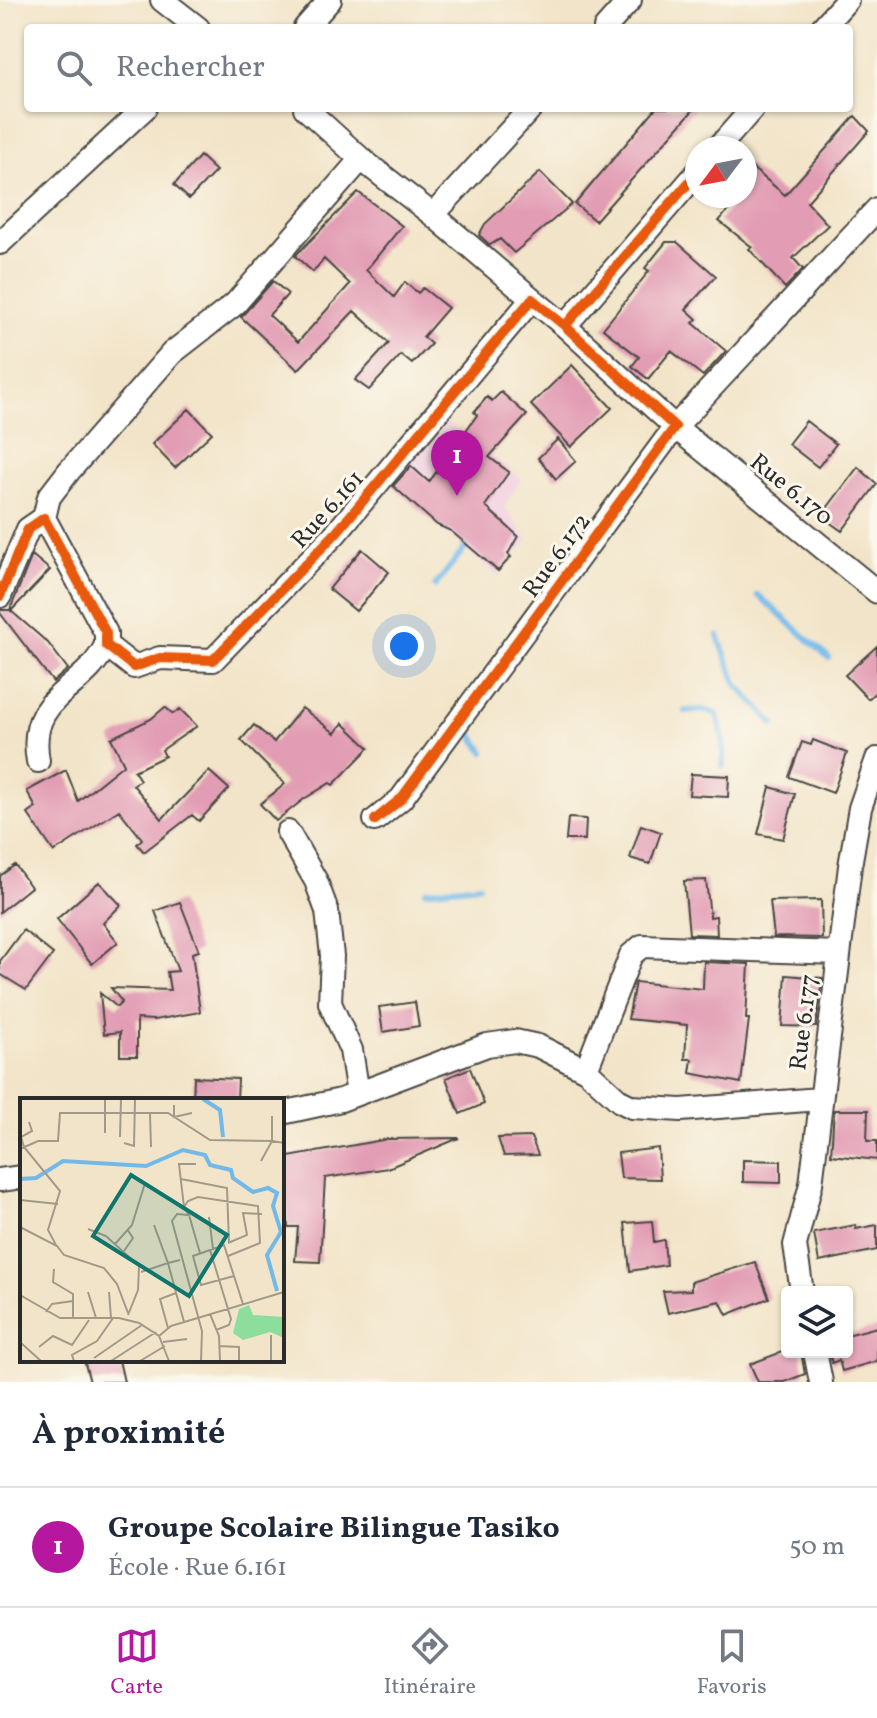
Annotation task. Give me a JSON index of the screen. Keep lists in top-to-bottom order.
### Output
{
  "streets": {
    "street": [
      "Rue 6.170",
      "Rue 6.161",
      "Rue 6.172",
      "Rue 6.177"
    ]
  },
  "crossings": [
    ["Rue 6.170", "Rue 6.172"]
  ],
  "north": "bottom left",
  "page": {
    "search": "Rechercher",
    "pins": "1",
    "heading": "À proximité",
    "list": [
      {
        "mark": "1",
        "name": "Groupe Scolaire Bilingue Tasiko",
        "note": "École · Rue 6.161",
        "value": "50 m"
      }
    ],
    "nav": ["Carte", "Itinéraire", "Favoris"]
  }
}
